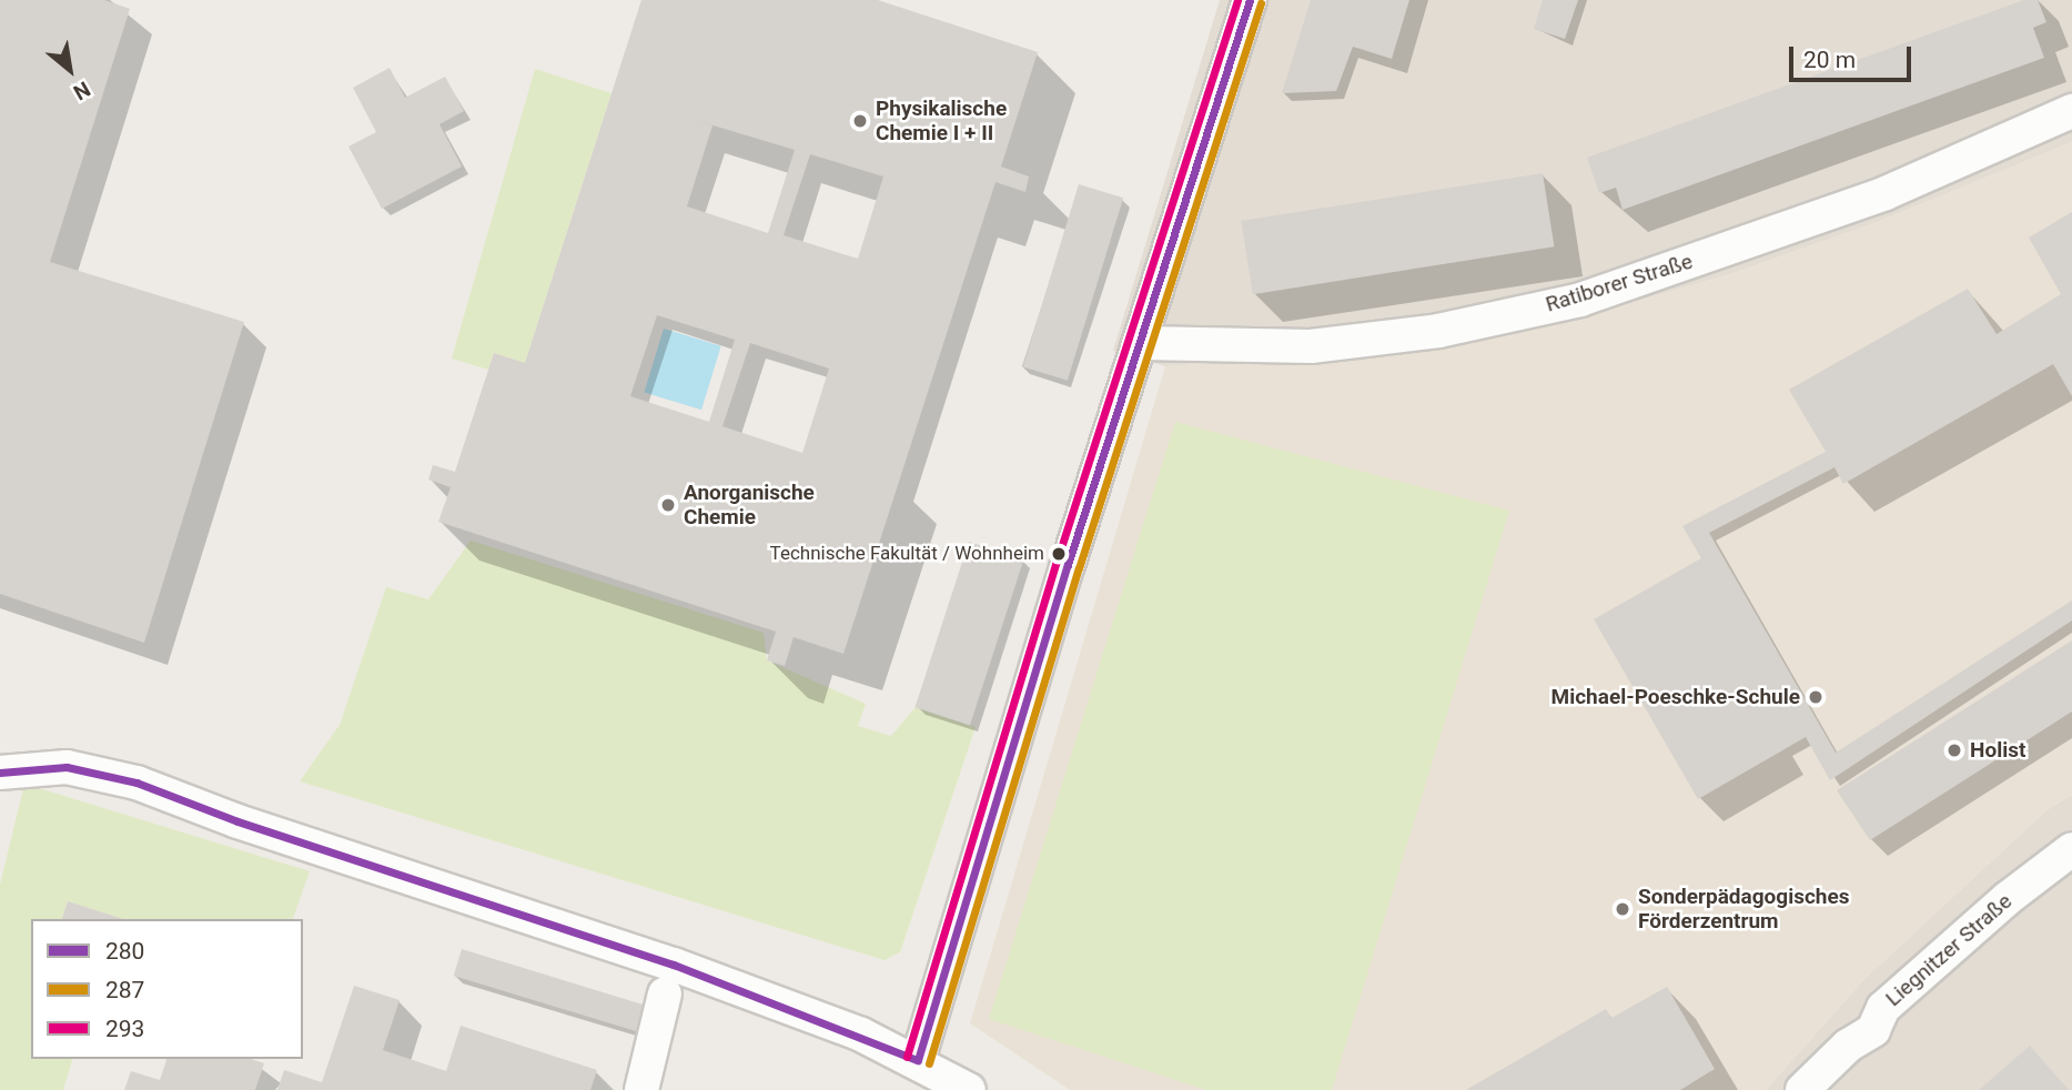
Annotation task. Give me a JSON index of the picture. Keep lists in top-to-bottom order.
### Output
{
  "streets": {
    "street": ["Ratiborer Straße", "Liegnitzer Straße"]
  },
  "places": [
    "Physikalische Chemie I + II",
    "Anorganische Chemie",
    "Technische Fakultät / Wohnheim",
    "Michael-Poeschke-Schule",
    "Holist",
    "Sonderpädagogisches Förderzentrum"
  ],
  "lines": ["transit line 280", "transit line 293", "transit line 287"],
  "legend": ["280", "287", "293"],
  "scale_bar": "20 m",
  "north": "bottom right"
}
